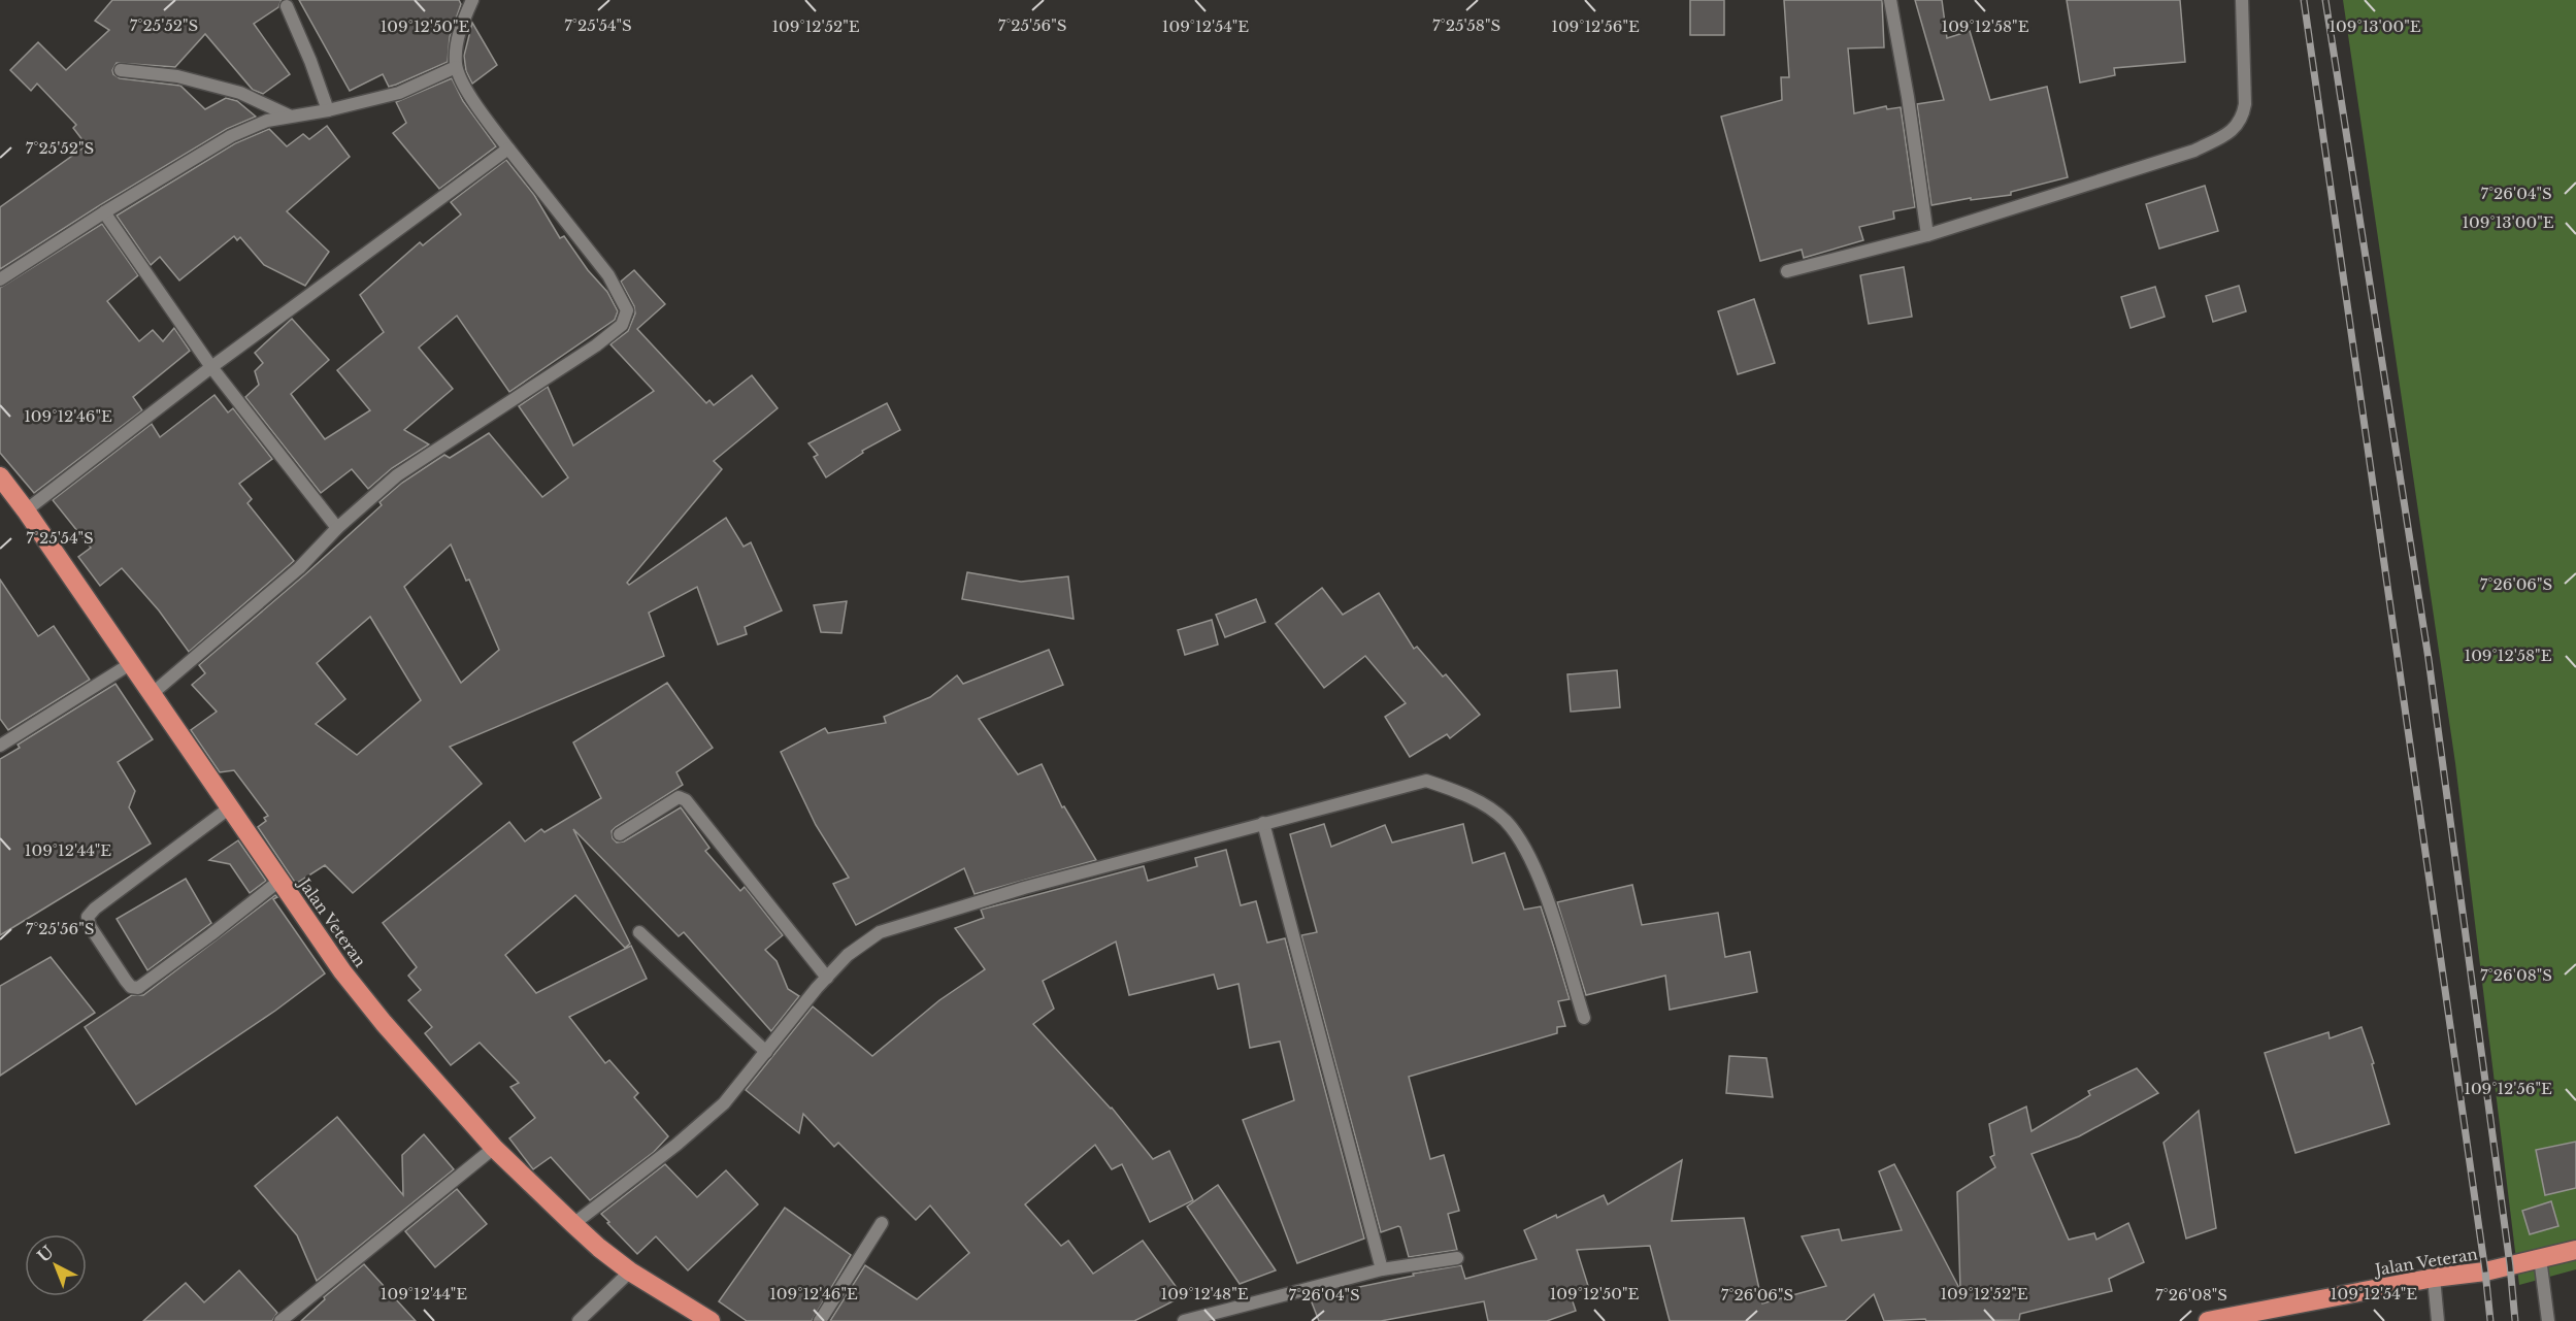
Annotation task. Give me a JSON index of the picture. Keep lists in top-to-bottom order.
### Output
{
  "streets": {
    "highway": ["Jalan Veteran"]
  },
  "north": "top left",
  "coordinates": [
    "7°25'52\"S",
    "7°25'54\"S",
    "7°25'56\"S",
    "7°25'58\"S",
    "109°12'50\"E",
    "109°12'52\"E",
    "109°12'54\"E",
    "109°12'56\"E",
    "109°12'58\"E",
    "109°13'00\"E",
    "7°26'04\"S",
    "109°12'46\"E",
    "7°26'06\"S",
    "109°12'44\"E",
    "7°26'08\"S",
    "109°12'48\"E"
  ]
}
